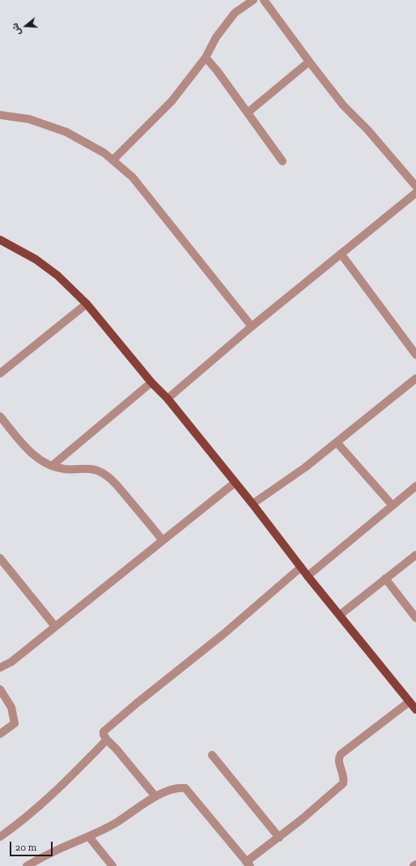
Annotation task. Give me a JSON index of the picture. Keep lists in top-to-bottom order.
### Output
{
  "scale_bar": "20 m",
  "north": "left"
}
